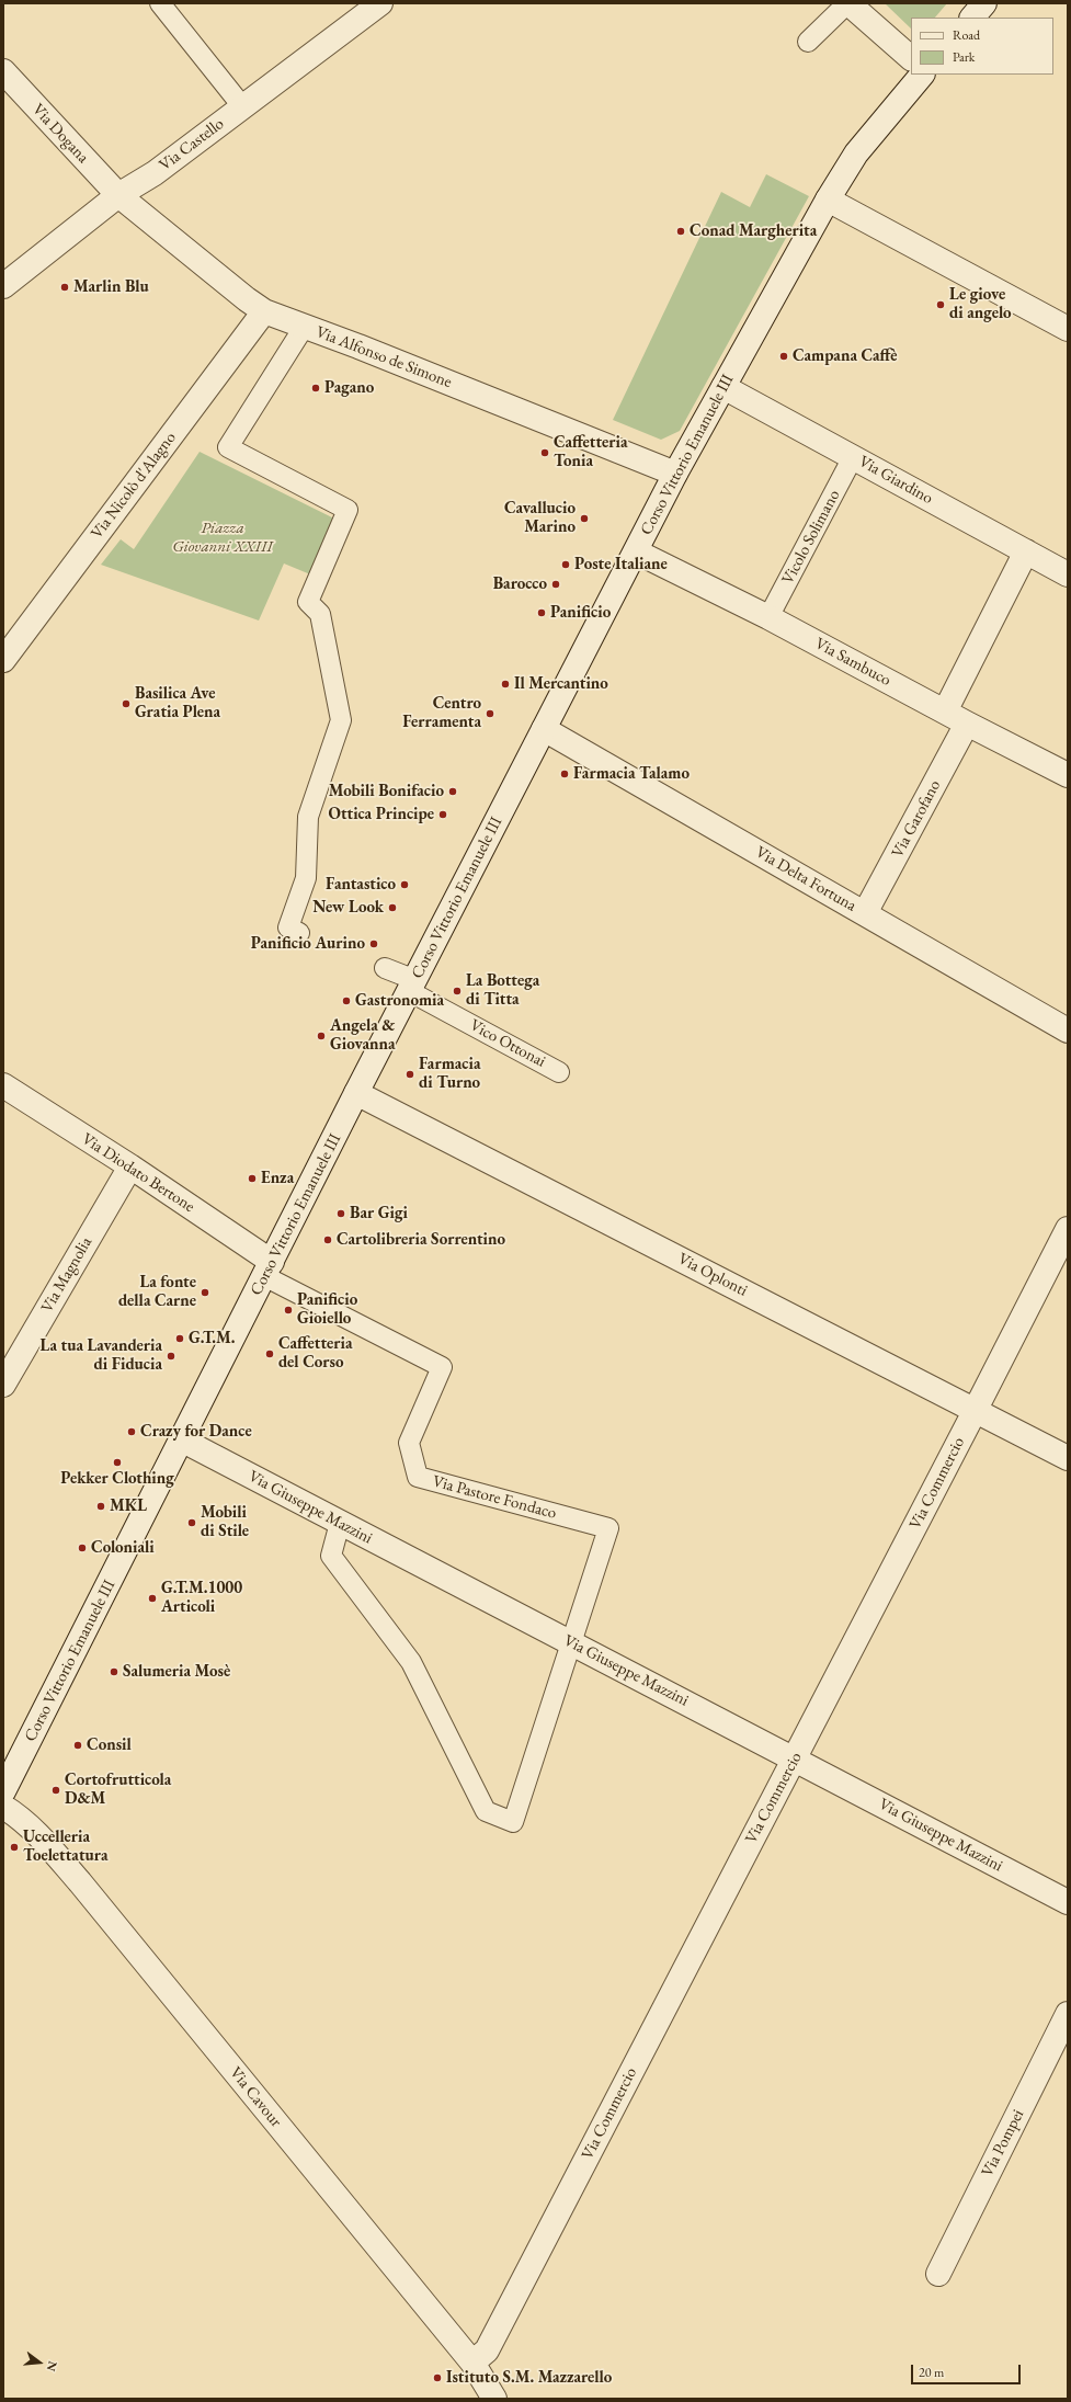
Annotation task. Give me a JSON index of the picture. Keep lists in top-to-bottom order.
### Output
{
  "streets": {
    "street": [
      "Via Dogana",
      "Via Castello",
      "Via Alfonso de Simone",
      "Corso Vittorio Emanuele III",
      "Via Giardino",
      "Via Nicolò d'Alagno",
      "Via Sambuco",
      "Via Garofano",
      "Via Delta Fortuna",
      "Via Diodato Bertone",
      "Via Magnolia",
      "Via Oplonti",
      "Via Commercio",
      "Via Giuseppe Mazzini",
      "Via Cavour",
      "Via Pompei"
    ],
    "lane": ["Vicolo Solimano", "Vico Ottonai", "Via Pastore Fondaco"]
  },
  "crossings": [
    ["Via Dogana", "Via Castello"],
    ["Via Dogana", "Via Alfonso de Simone"],
    ["Via Castello", "Via Alfonso de Simone"],
    ["Via Alfonso de Simone", "Corso Vittorio Emanuele III"],
    ["Via Alfonso de Simone", "Via Nicolò d'Alagno"],
    ["Corso Vittorio Emanuele III", "Via Giardino"],
    ["Corso Vittorio Emanuele III", "Via Sambuco"],
    ["Corso Vittorio Emanuele III", "Via Delta Fortuna"],
    ["Corso Vittorio Emanuele III", "Vico Ottonai"],
    ["Corso Vittorio Emanuele III", "Via Diodato Bertone"],
    ["Corso Vittorio Emanuele III", "Via Oplonti"],
    ["Corso Vittorio Emanuele III", "Via Pastore Fondaco"],
    ["Corso Vittorio Emanuele III", "Via Giuseppe Mazzini"],
    ["Via Giardino", "Vicolo Solimano"],
    ["Vicolo Solimano", "Via Sambuco"],
    ["Via Sambuco", "Via Garofano"],
    ["Via Garofano", "Via Delta Fortuna"],
    ["Via Diodato Bertone", "Via Magnolia"],
    ["Via Diodato Bertone", "Via Pastore Fondaco"],
    ["Via Oplonti", "Via Commercio"],
    ["Via Commercio", "Via Giuseppe Mazzini"],
    ["Via Commercio", "Via Cavour"],
    ["Via Pastore Fondaco", "Via Giuseppe Mazzini"]
  ],
  "parks": ["Piazza Giovanni XXIII"],
  "places": [
    "Conad Margherita",
    "Marlin Blu",
    "Le giove di angelo",
    "Campana Caffè",
    "Pagano",
    "Caffetteria Tonia",
    "Cavallucio Marino",
    "Poste Italiane",
    "Barocco",
    "Panificio",
    "Il Mercantino",
    "Basilica Ave Gratia Plena",
    "Centro Ferramenta",
    "Farmacia Talamo",
    "Mobili Bonifacio",
    "Ottica Principe",
    "Fantastico",
    "New Look",
    "Panificio Aurino",
    "La Bottega di Titta",
    "Gastronomia",
    "Angela & Giovanna",
    "Farmacia di Turno",
    "Enza",
    "Bar Gigi",
    "Cartolibreria Sorrentino",
    "La fonte della Carne",
    "Panificio Gioiello",
    "G.T.M.",
    "Caffetteria del Corso",
    "La tua Lavanderia di Fiducia",
    "Crazy for Dance",
    "Pekker Clothing",
    "MKL",
    "Mobili di Stile",
    "Coloniali",
    "G.T.M.1000 Articoli",
    "Salumeria Mosè",
    "Consil",
    "Cortofrutticola D&M",
    "Uccelleria Toelettatura",
    "Istituto S.M. Mazzarello"
  ],
  "legend": ["Road", "Park"],
  "scale_bar": "20 m",
  "north": "right"
}
